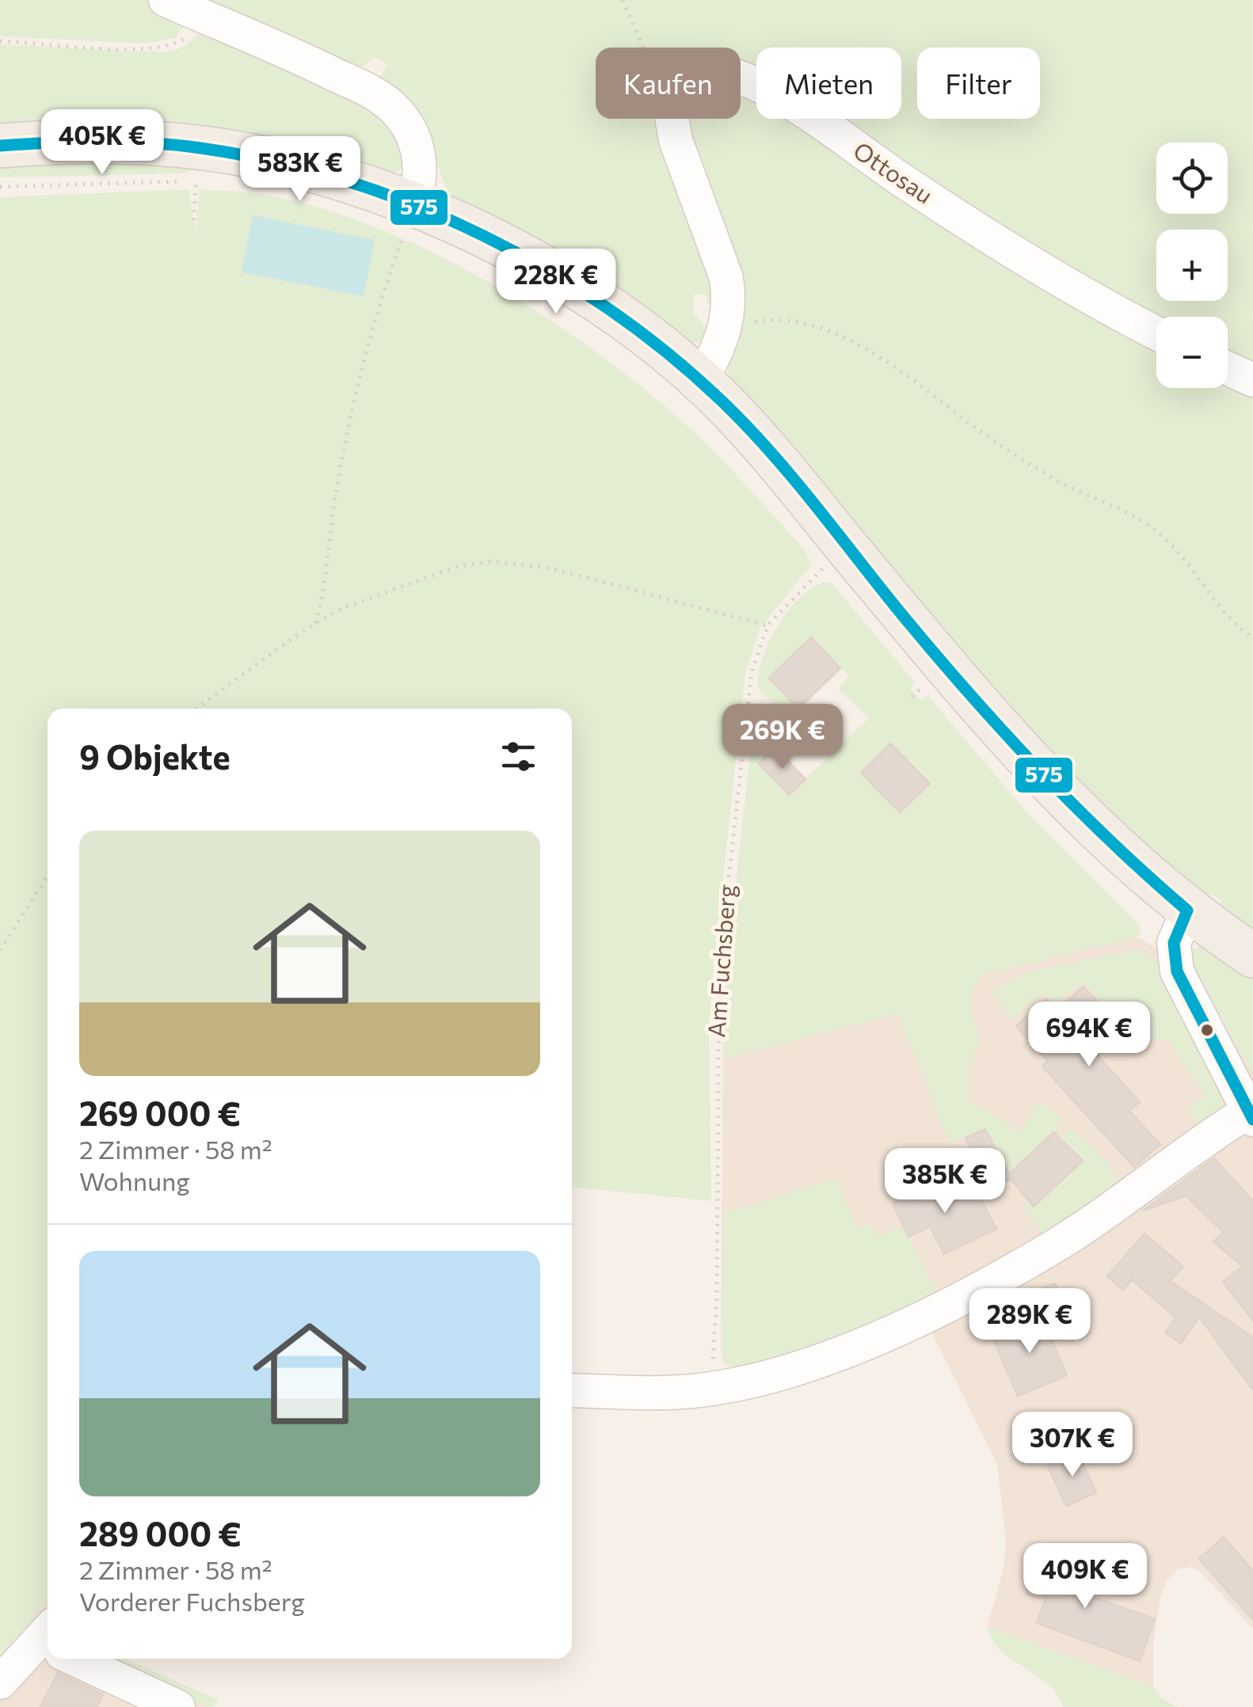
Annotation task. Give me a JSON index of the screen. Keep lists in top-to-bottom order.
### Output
{
  "streets": {
    "street": ["Ottosau"],
    "path": ["Am Fuchsberg"]
  },
  "lines": ["transit line 575"],
  "page": {
    "chip": ["Kaufen", "Mieten", "Filter"],
    "price": [
      "405K €",
      "583K €",
      "228K €",
      "269K €",
      "694K €",
      "385K €",
      "289K €",
      "307K €",
      "409K €"
    ],
    "map_buttons": ["+", "−"],
    "heading": "9 Objekte",
    "list": [
      {
        "name": "269 000 €",
        "note": "2 Zimmer · 58 m² · Wohnung"
      },
      {
        "name": "289 000 €",
        "note": "2 Zimmer · 58 m² · Vorderer Fuchsberg"
      }
    ]
  }
}
